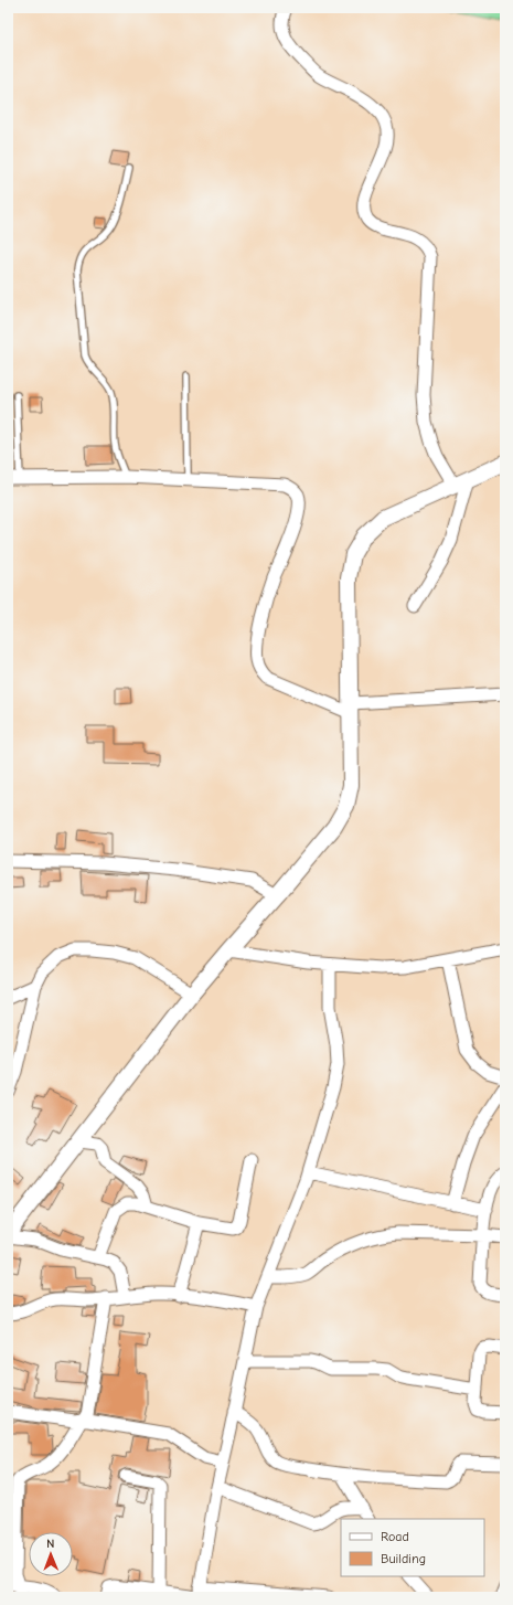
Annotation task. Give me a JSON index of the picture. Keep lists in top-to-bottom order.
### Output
{
  "legend": ["Road", "Building"],
  "north": "top"
}
